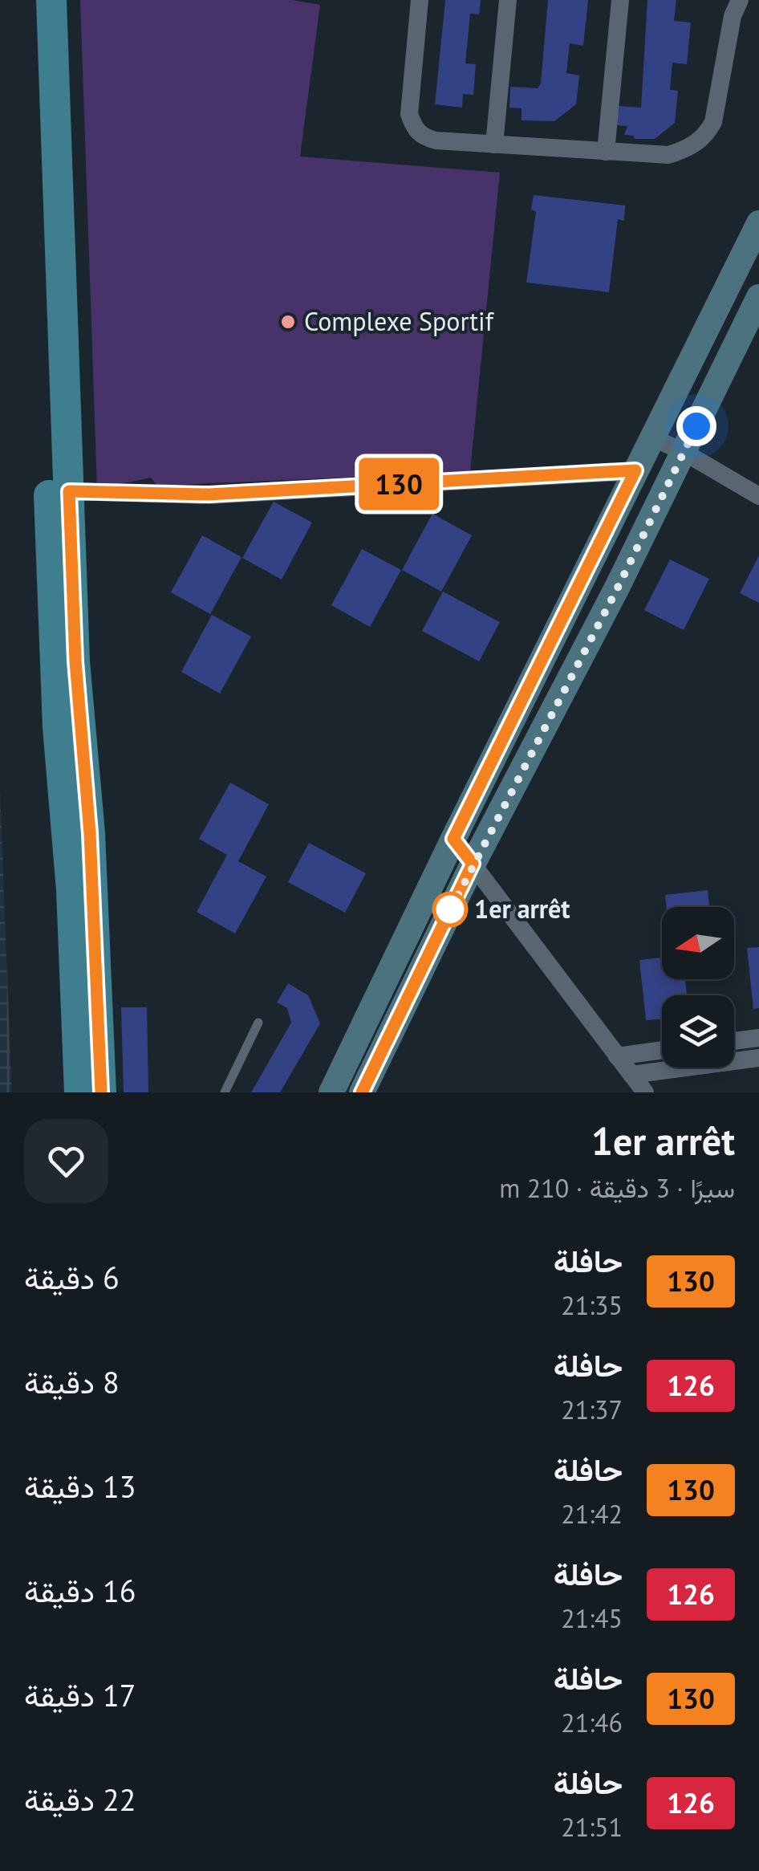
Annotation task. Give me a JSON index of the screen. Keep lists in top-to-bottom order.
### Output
{
  "places": ["Complexe Sportif", "1er arrêt"],
  "lines": ["bus line 130"],
  "north": "left",
  "page": {
    "on_map": "130",
    "heading": ["1er arrêt", "سيرًا · 3 دقيقة · 210 m"],
    "list": [
      {
        "mark": "130",
        "name": "حافلة",
        "note": "21:35",
        "value": "6 دقيقة"
      },
      {
        "mark": "126",
        "name": "حافلة",
        "note": "21:37",
        "value": "8 دقيقة"
      },
      {
        "mark": "130",
        "name": "حافلة",
        "note": "21:42",
        "value": "13 دقيقة"
      },
      {
        "mark": "126",
        "name": "حافلة",
        "note": "21:45",
        "value": "16 دقيقة"
      },
      {
        "mark": "130",
        "name": "حافلة",
        "note": "21:46",
        "value": "17 دقيقة"
      },
      {
        "mark": "126",
        "name": "حافلة",
        "note": "21:51",
        "value": "22 دقيقة"
      }
    ]
  }
}
